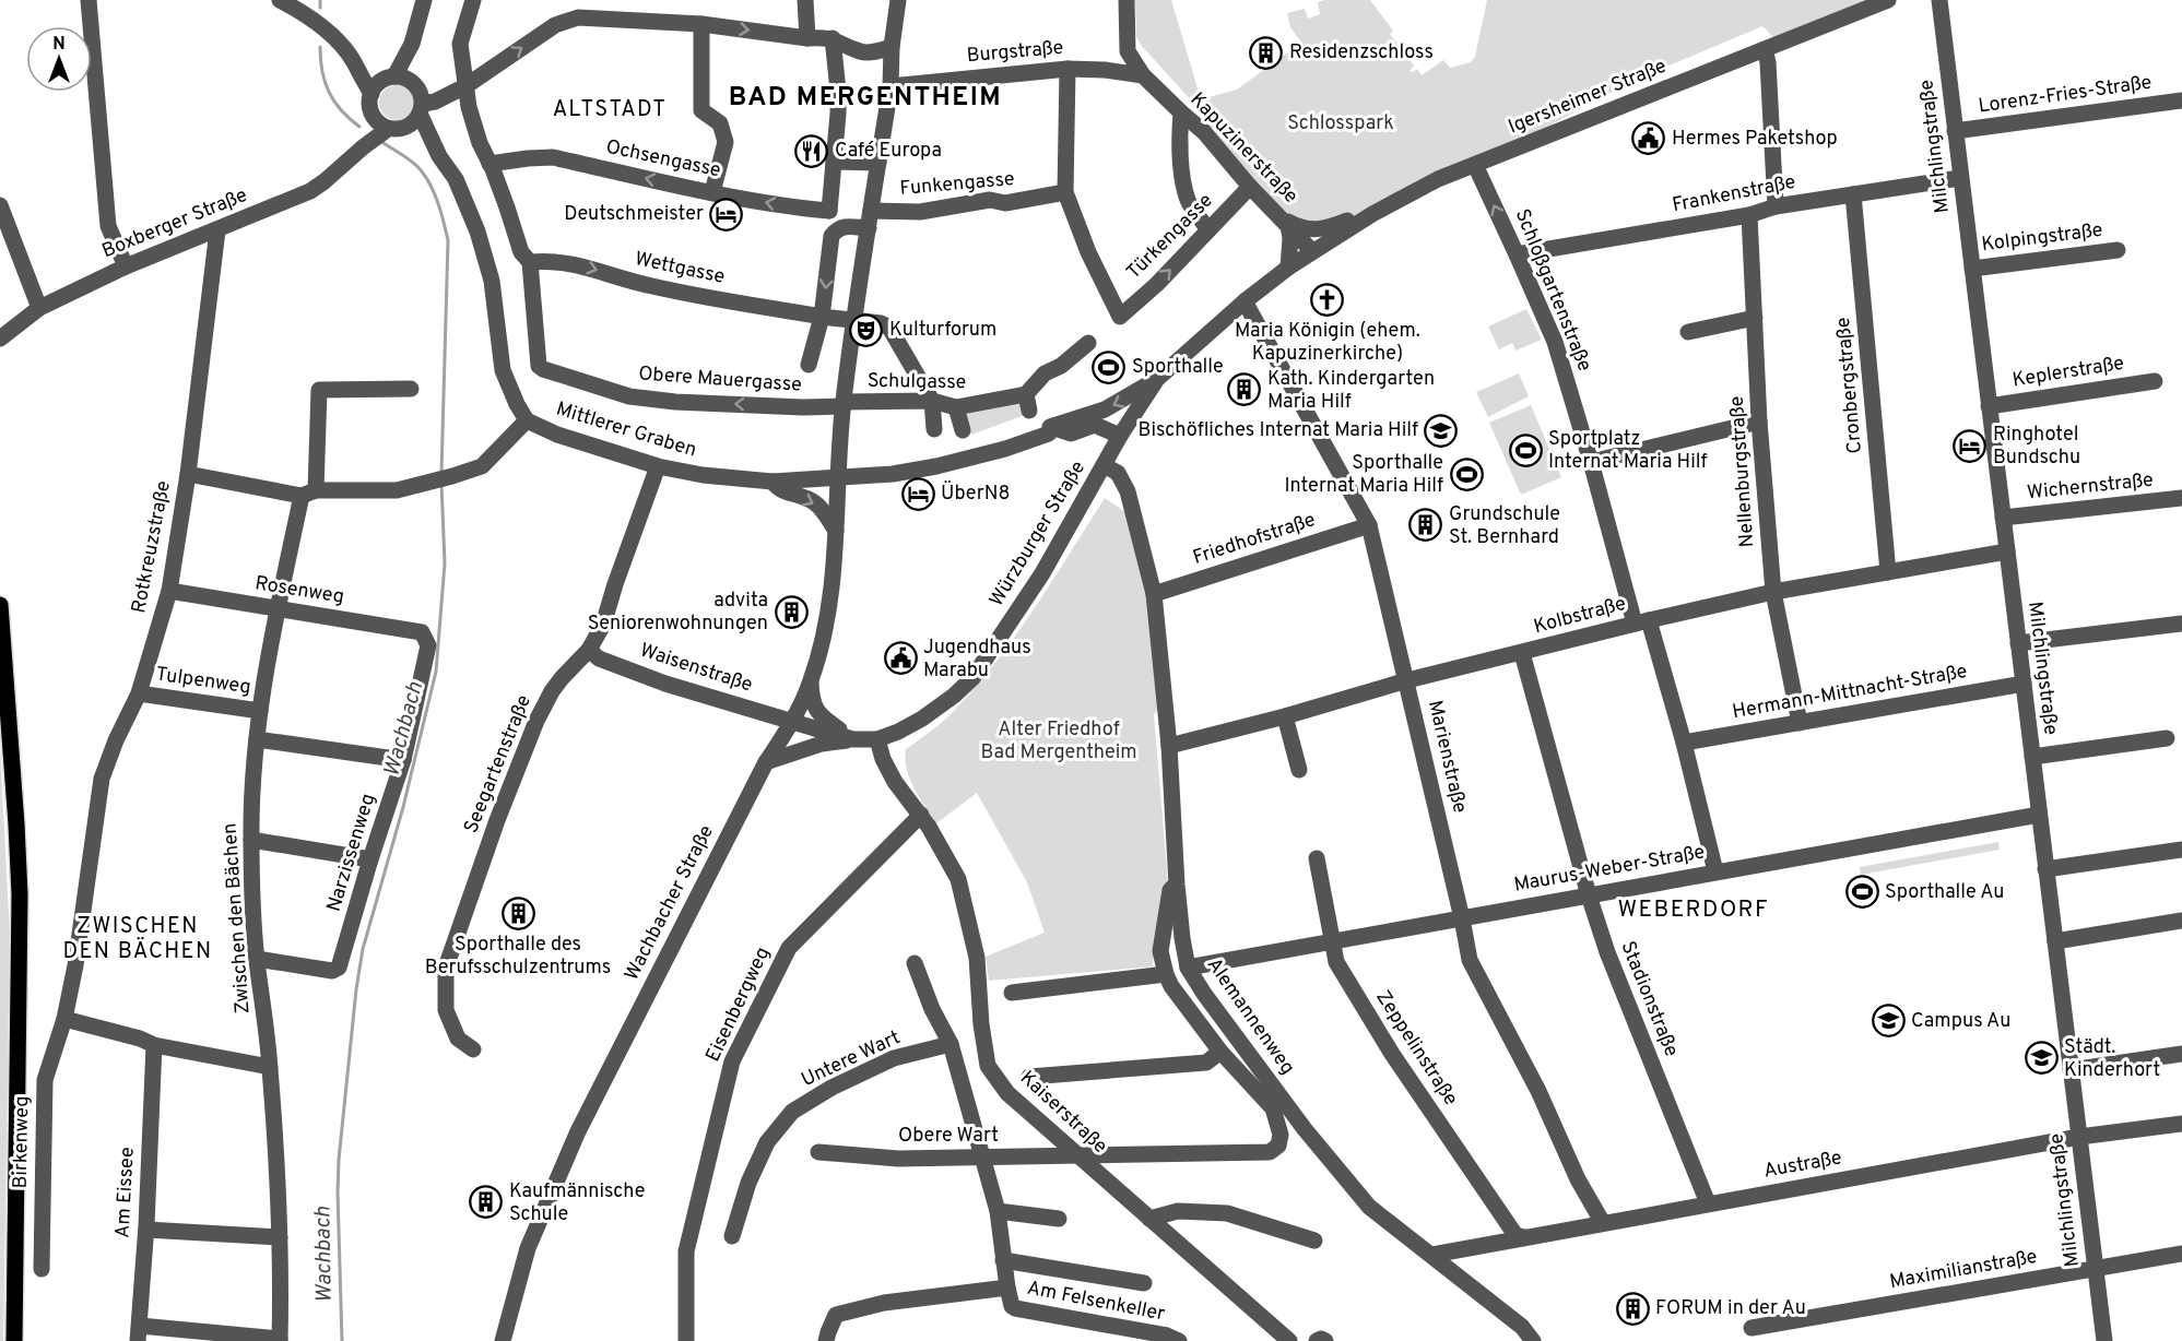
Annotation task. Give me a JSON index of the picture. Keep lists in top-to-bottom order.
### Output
{
  "streets": {
    "street": [
      "Burgstraße",
      "Lorenz-Fries-Straße",
      "Igersheimer Straße",
      "Milchlingstraße",
      "Kapuzinerstraße",
      "Ochsengasse",
      "Funkengasse",
      "Frankenstraße",
      "Boxberger Straße",
      "Türkengasse",
      "Kolpingstraße",
      "Wettgasse",
      "Schloßgartenstraße",
      "Keplerstraße",
      "Obere Mauergasse",
      "Schulgasse",
      "Cronbergstraße",
      "Mittlerer Graben",
      "Nellenburgstraße",
      "Wichernstraße",
      "Würzburger Straße",
      "Friedhofstraße",
      "Rotkreuzstraße",
      "Rosenweg",
      "Kolbstraße",
      "Waisenstraße",
      "Tulpenweg",
      "Hermann-Mittnacht-Straße",
      "Marienstraße",
      "Seegartenstraße",
      "Narzissenweg",
      "Maurus-Weber-Straße",
      "Wachbacher Straße",
      "Zwischen den Bächen",
      "Stadionstraße",
      "Eisenbergweg",
      "Alemannenweg",
      "Zeppelinstraße",
      "Untere Wart",
      "Kaiserstraße",
      "Obere Wart",
      "Birkenweg",
      "Austraße",
      "Am Eissee",
      "Maximilianstraße",
      "Am Felsenkeller"
    ]
  },
  "crossings": [
    ["Burgstraße", "Kapuzinerstraße"],
    ["Lorenz-Fries-Straße", "Milchlingstraße"],
    ["Igersheimer Straße", "Kapuzinerstraße"],
    ["Igersheimer Straße", "Schloßgartenstraße"],
    ["Igersheimer Straße", "Würzburger Straße"],
    ["Milchlingstraße", "Frankenstraße"],
    ["Milchlingstraße", "Kolpingstraße"],
    ["Milchlingstraße", "Keplerstraße"],
    ["Milchlingstraße", "Wichernstraße"],
    ["Milchlingstraße", "Kolbstraße"],
    ["Milchlingstraße", "Hermann-Mittnacht-Straße"],
    ["Milchlingstraße", "Maurus-Weber-Straße"],
    ["Milchlingstraße", "Austraße"],
    ["Milchlingstraße", "Maximilianstraße"],
    ["Kapuzinerstraße", "Türkengasse"],
    ["Kapuzinerstraße", "Würzburger Straße"],
    ["Ochsengasse", "Obere Mauergasse"],
    ["Funkengasse", "Türkengasse"],
    ["Frankenstraße", "Schloßgartenstraße"],
    ["Frankenstraße", "Cronbergstraße"],
    ["Frankenstraße", "Nellenburgstraße"],
    ["Boxberger Straße", "Mittlerer Graben"],
    ["Boxberger Straße", "Rotkreuzstraße"],
    ["Wettgasse", "Obere Mauergasse"],
    ["Wettgasse", "Schulgasse"],
    ["Wettgasse", "Wachbacher Straße"],
    ["Schloßgartenstraße", "Kolbstraße"],
    ["Schloßgartenstraße", "Hermann-Mittnacht-Straße"],
    ["Schloßgartenstraße", "Maurus-Weber-Straße"],
    ["Obere Mauergasse", "Schulgasse"],
    ["Obere Mauergasse", "Wachbacher Straße"],
    ["Schulgasse", "Wachbacher Straße"],
    ["Cronbergstraße", "Kolbstraße"],
    ["Mittlerer Graben", "Würzburger Straße"],
    ["Mittlerer Graben", "Seegartenstraße"],
    ["Mittlerer Graben", "Wachbacher Straße"],
    ["Nellenburgstraße", "Kolbstraße"],
    ["Nellenburgstraße", "Hermann-Mittnacht-Straße"],
    ["Würzburger Straße", "Waisenstraße"],
    ["Würzburger Straße", "Marienstraße"],
    ["Würzburger Straße", "Wachbacher Straße"],
    ["Würzburger Straße", "Alemannenweg"],
    ["Würzburger Straße", "Kaiserstraße"],
    ["Friedhofstraße", "Marienstraße"],
    ["Friedhofstraße", "Alemannenweg"],
    ["Rotkreuzstraße", "Rosenweg"],
    ["Rotkreuzstraße", "Tulpenweg"],
    ["Rotkreuzstraße", "Birkenweg"],
    ["Rosenweg", "Narzissenweg"],
    ["Rosenweg", "Zwischen den Bächen"],
    ["Kolbstraße", "Marienstraße"],
    ["Kolbstraße", "Stadionstraße"],
    ["Kolbstraße", "Alemannenweg"],
    ["Waisenstraße", "Seegartenstraße"],
    ["Waisenstraße", "Wachbacher Straße"],
    ["Tulpenweg", "Zwischen den Bächen"],
    ["Marienstraße", "Maurus-Weber-Straße"],
    ["Marienstraße", "Austraße"],
    ["Narzissenweg", "Zwischen den Bächen"],
    ["Maurus-Weber-Straße", "Stadionstraße"],
    ["Maurus-Weber-Straße", "Alemannenweg"],
    ["Maurus-Weber-Straße", "Zeppelinstraße"],
    ["Stadionstraße", "Austraße"],
    ["Eisenbergweg", "Kaiserstraße"],
    ["Alemannenweg", "Austraße"],
    ["Zeppelinstraße", "Austraße"],
    ["Kaiserstraße", "Obere Wart"],
    ["Obere Wart", "Am Felsenkeller"]
  ],
  "one_way": ["Ochsengasse", "Wettgasse", "Obere Mauergasse"],
  "districts": [
    "BAD MERGENTHEIM",
    "ALTSTADT",
    "WEBERDORF",
    "ZWISCHEN DEN BÄCHEN"
  ],
  "water": ["Wachbach"],
  "parks": ["Schlosspark", "Alter Friedhof Bad Mergentheim"],
  "places": {
    "building": [
      "Residenzschloss",
      "Kath. Kindergarten Maria Hilf",
      "Grundschule St. Bernhard",
      "advita Seniorenwohnungen",
      "Sporthalle des Berufsschulzentrums",
      "Kaufmännische Schule",
      "FORUM in der Au"
    ],
    "public building": ["Hermes Paketshop", "Jugendhaus Marabu"],
    "restaurant": ["Café Europa"],
    "hotel": ["Deutschmeister", "Ringhotel Bundschu", "ÜberN8"],
    "church": ["Maria Königin (ehem. Kapuzinerkirche)"],
    "theatre": ["Kulturforum"],
    "sports": [
      "Sporthalle",
      "Sportplatz Internat Maria Hilf",
      "Sporthalle Internat Maria Hilf",
      "Sporthalle Au"
    ],
    "school or university": ["Bischöfliches Internat Maria Hilf", "Campus Au", "Städt. Kinderhort"]
  },
  "north": "top"
}
